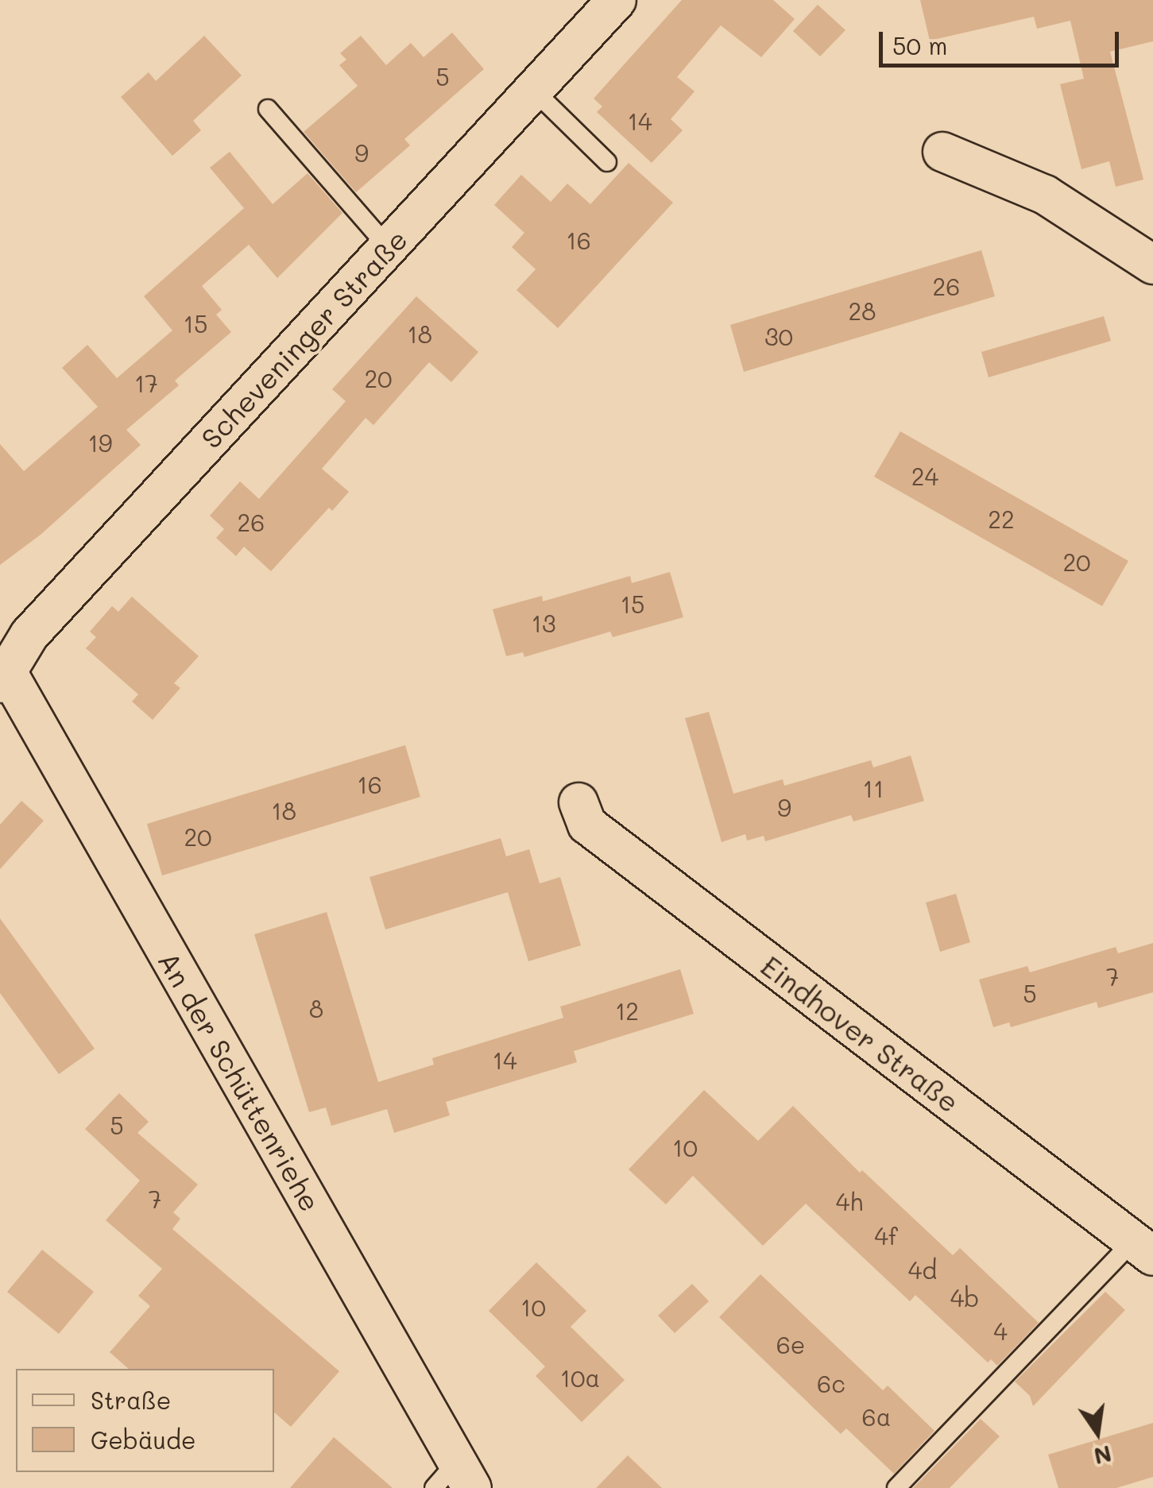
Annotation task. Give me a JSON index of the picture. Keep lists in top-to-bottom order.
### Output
{
  "streets": {
    "street": ["Scheveninger Straße", "Eindhover Straße", "An der Schüttenriehe"]
  },
  "crossings": [
    ["Scheveninger Straße", "An der Schüttenriehe"]
  ],
  "house_numbers": [
    "5",
    "14",
    "9",
    "16",
    "26",
    "28",
    "15",
    "18",
    "30",
    "20",
    "17",
    "19",
    "24",
    "22",
    "26",
    "20",
    "15",
    "13",
    "16",
    "11",
    "9",
    "18",
    "20",
    "7",
    "5",
    "8",
    "12",
    "14",
    "5",
    "10",
    "7",
    "4h",
    "4f",
    "4d",
    "4b",
    "10",
    "4",
    "6e",
    "10a",
    "6c",
    "6a"
  ],
  "legend": ["Straße", "Gebäude"],
  "scale_bar": "50 m",
  "north": "bottom"
}
